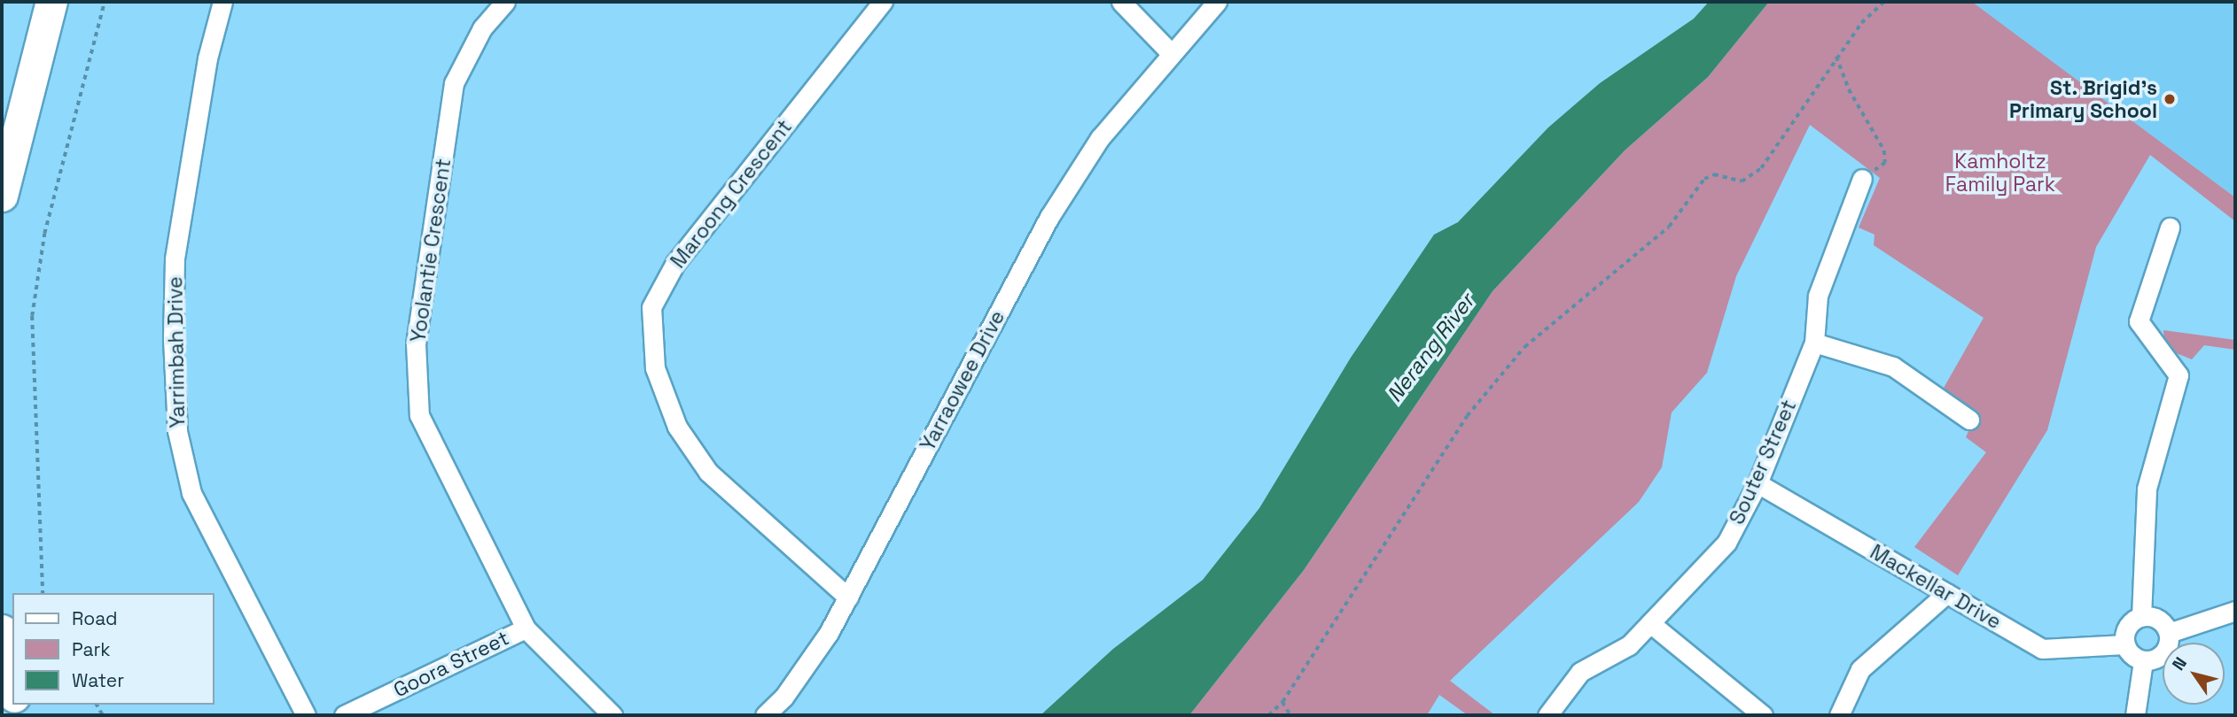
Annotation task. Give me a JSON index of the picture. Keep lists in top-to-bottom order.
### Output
{
  "streets": {
    "street": [
      "Maroong Crescent",
      "Yoolantie Crescent",
      "Yarrimbah Drive",
      "Yarraowee Drive",
      "Souter Street",
      "Mackellar Drive",
      "Goora Street"
    ]
  },
  "crossings": [
    ["Maroong Crescent", "Yarraowee Drive"],
    ["Yoolantie Crescent", "Goora Street"],
    ["Souter Street", "Mackellar Drive"]
  ],
  "water": ["Nerang River"],
  "parks": ["Kamholtz Family Park"],
  "places": ["St. Brigid's Primary School"],
  "legend": ["Road", "Park", "Water"],
  "north": "top left"
}
